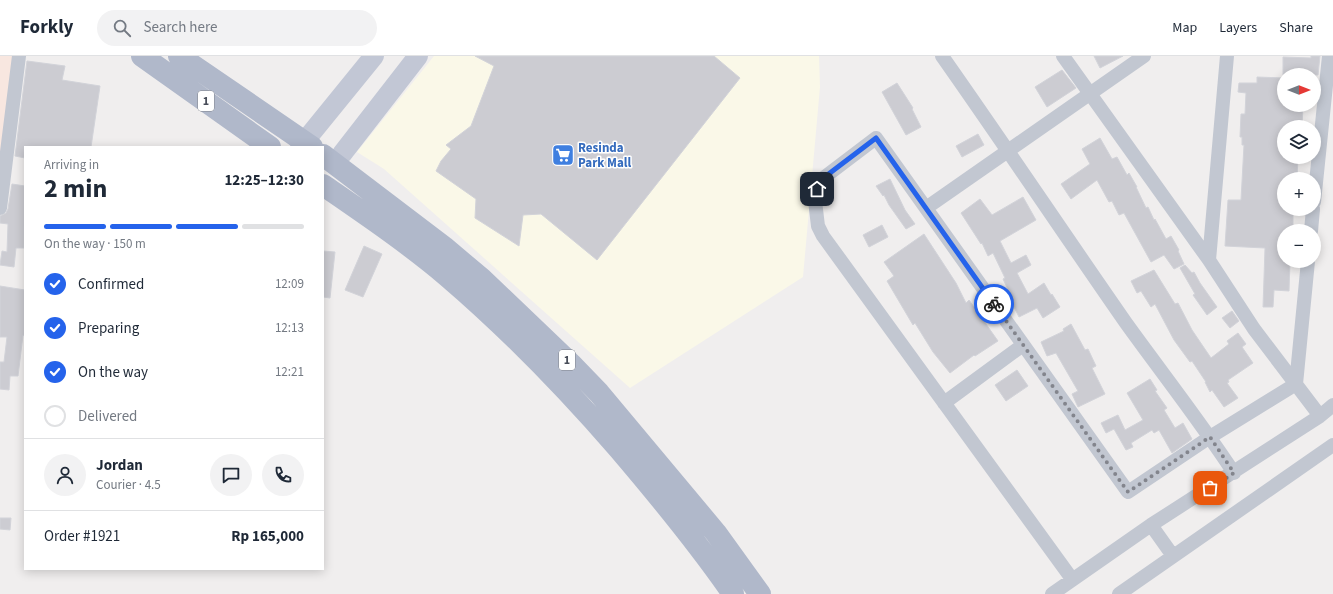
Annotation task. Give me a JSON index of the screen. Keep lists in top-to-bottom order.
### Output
{
  "streets": {
    "main road": ["1"]
  },
  "places": {
    "supermarket": ["Resinda Park Mall"]
  },
  "north": "right",
  "page": {
    "header": "Forkly",
    "search": "Search here",
    "nav": ["Map", "Layers", "Share"],
    "map_buttons": ["+", "−"],
    "heading": ["2 min", "Arriving in", "12:25–12:30"],
    "panel": [
      "Jordan",
      "Courier · 4.5",
      "Order #1921",
      "Rp 165,000"
    ],
    "bar": "On the way · 150 m",
    "list": [
      ["Confirmed", "12:09"],
      ["Preparing", "12:13"],
      ["On the way", "12:21"],
      "Delivered"
    ]
  }
}
